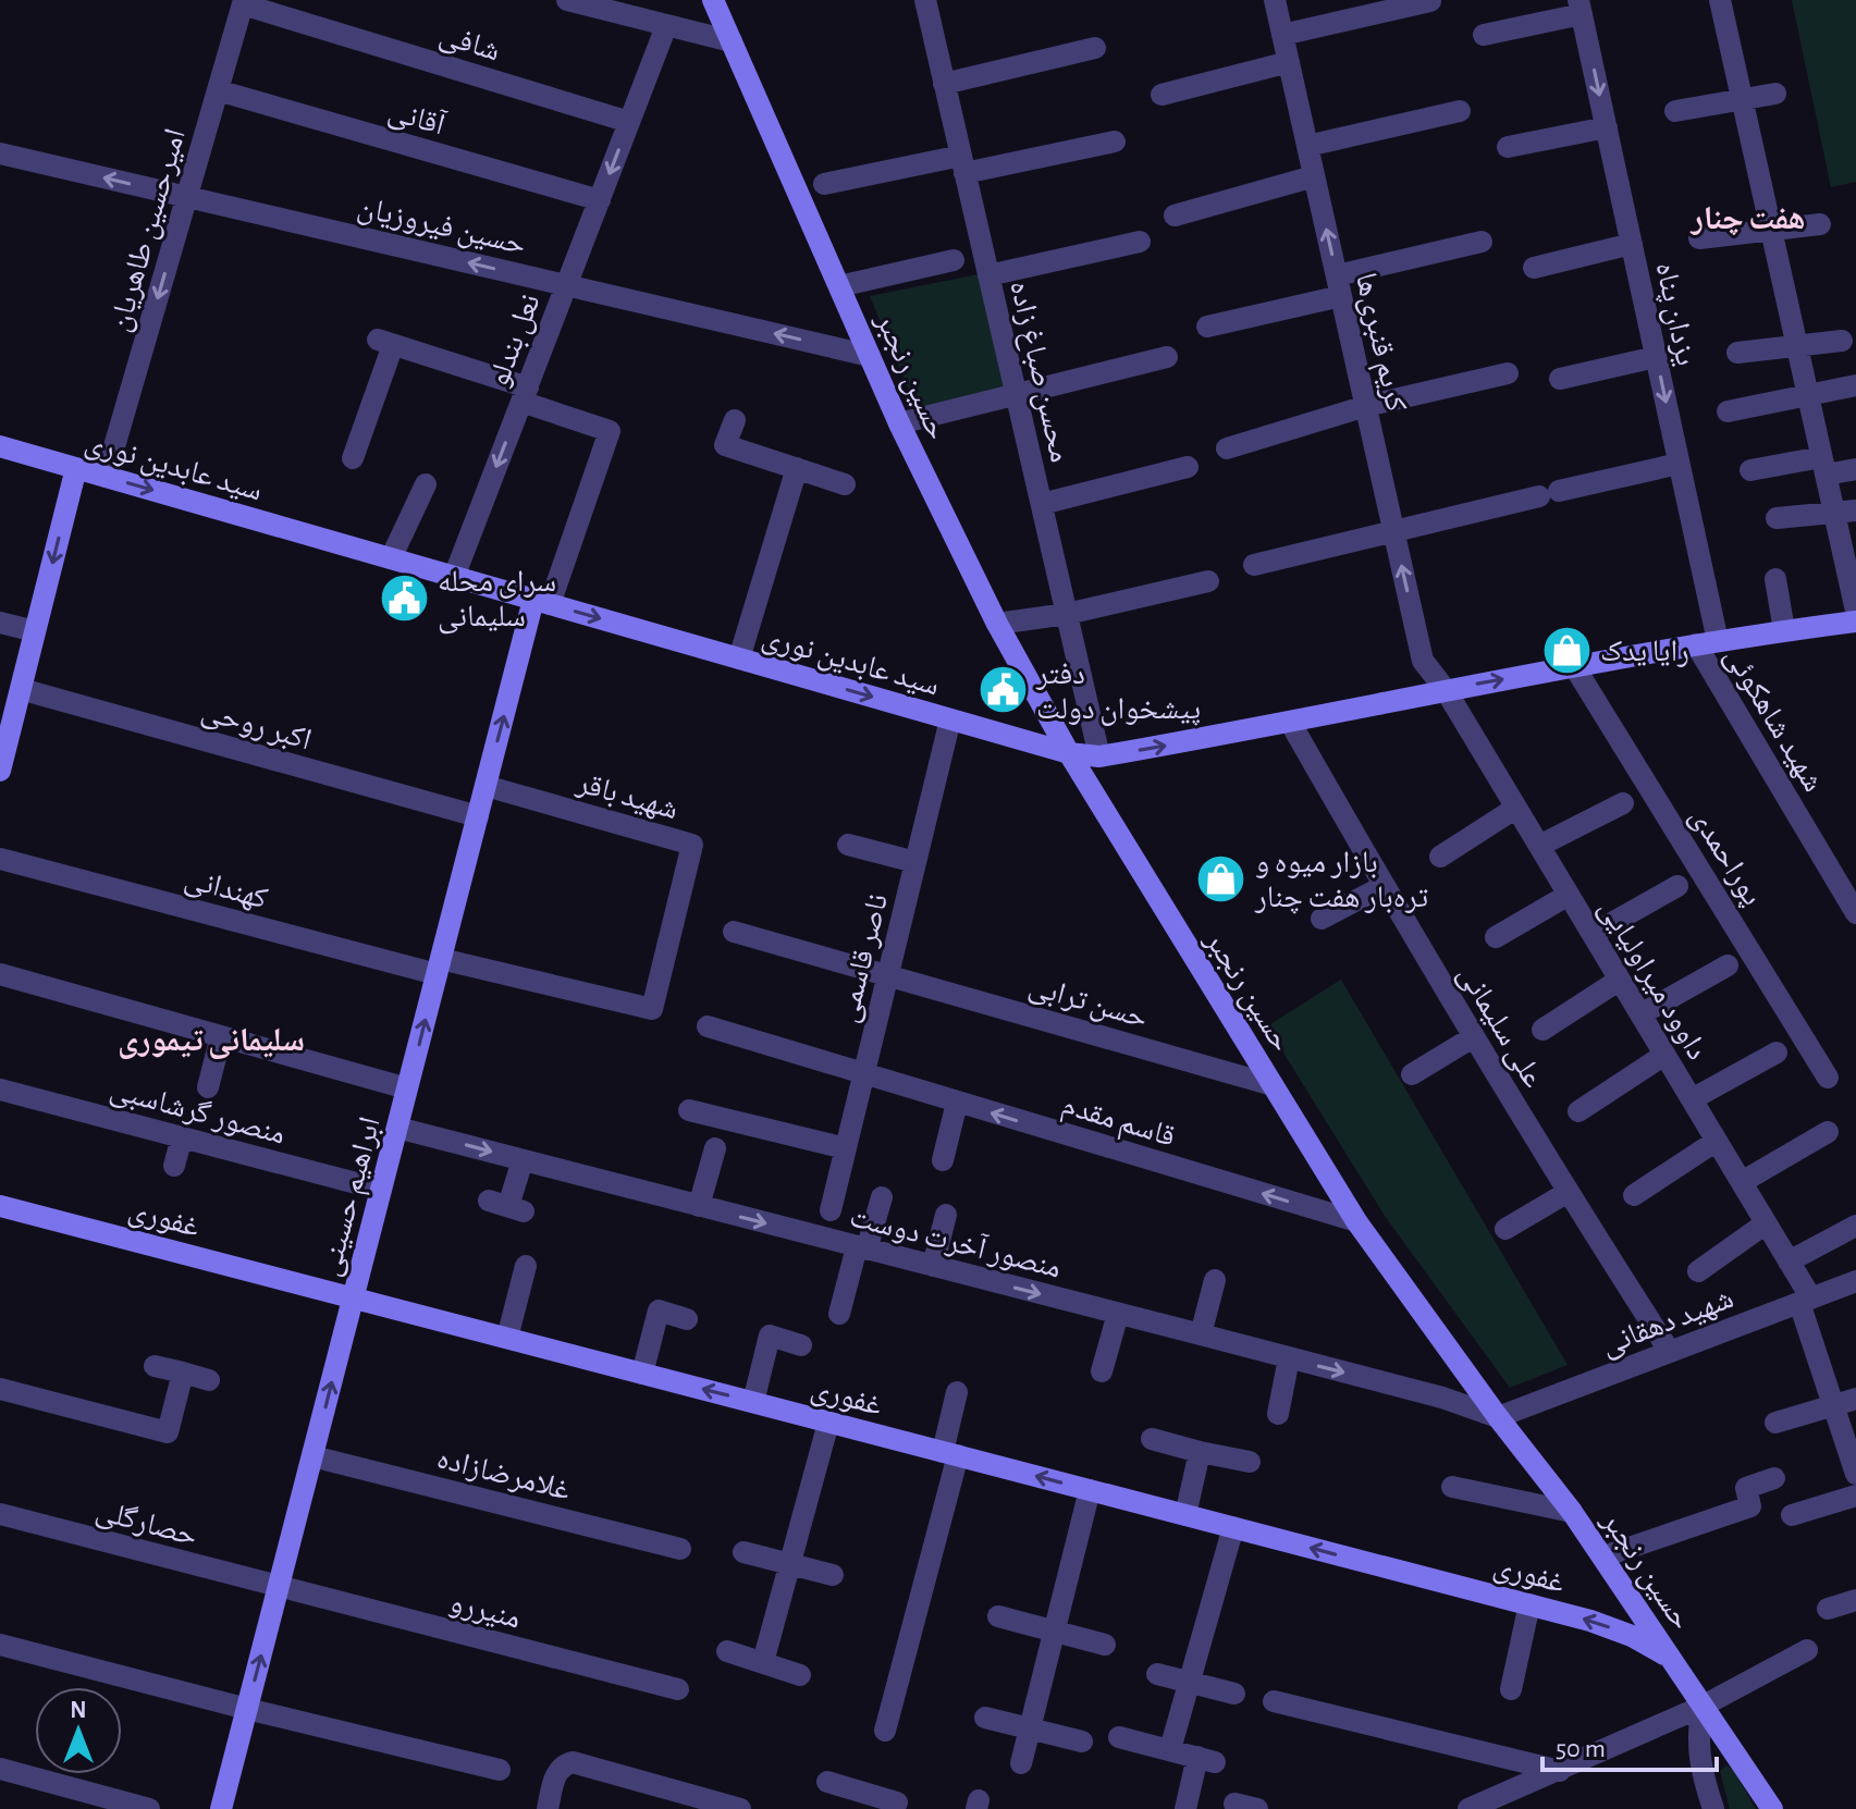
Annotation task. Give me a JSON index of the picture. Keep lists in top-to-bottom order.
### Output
{
  "streets": {
    "street": [
      "شافی",
      "آقانی",
      "حسین فیروزیان",
      "امیرحسین طاهریان",
      "یزدان پناه",
      "نعل بندلو",
      "کریم قنبری‌ها",
      "محسن صباغ زاده",
      "حسین رنجبر",
      "سید عابدین نوری",
      "شهید شاهکوئی",
      "اکبر روحی",
      "شهید باقر",
      "پوراحمدی",
      "کهندانی",
      "ناصر قاسمی",
      "داوود میراولیایی",
      "حسن ترابی",
      "علی سلیمانی",
      "منصور گرشاسبی",
      "قاسم مقدم",
      "ابراهیم حسینی",
      "غفوری",
      "منصور آخرت دوست",
      "شهید دهقانی",
      "غلامرضازاده",
      "حصارگلی",
      "منیررو"
    ]
  },
  "crossings": [
    ["شافی", "امیرحسین طاهریان"],
    ["شافی", "نعل بندلو"],
    ["آقانی", "امیرحسین طاهریان"],
    ["آقانی", "نعل بندلو"],
    ["حسین فیروزیان", "امیرحسین طاهریان"],
    ["حسین فیروزیان", "نعل بندلو"],
    ["حسین فیروزیان", "حسین رنجبر"],
    ["امیرحسین طاهریان", "سید عابدین نوری"],
    ["یزدان پناه", "سید عابدین نوری"],
    ["یزدان پناه", "شهید شاهکوئی"],
    ["نعل بندلو", "سید عابدین نوری"],
    ["کریم قنبری‌ها", "سید عابدین نوری"],
    ["کریم قنبری‌ها", "داوود میراولیایی"],
    ["محسن صباغ زاده", "سید عابدین نوری"],
    ["حسین رنجبر", "سید عابدین نوری"],
    ["حسین رنجبر", "حسن ترابی"],
    ["حسین رنجبر", "قاسم مقدم"],
    ["حسین رنجبر", "غفوری"],
    ["حسین رنجبر", "منصور آخرت دوست"],
    ["حسین رنجبر", "شهید دهقانی"],
    ["سید عابدین نوری", "شهید شاهکوئی"],
    ["سید عابدین نوری", "پوراحمدی"],
    ["سید عابدین نوری", "ناصر قاسمی"],
    ["سید عابدین نوری", "داوود میراولیایی"],
    ["سید عابدین نوری", "علی سلیمانی"],
    ["سید عابدین نوری", "ابراهیم حسینی"],
    ["اکبر روحی", "ابراهیم حسینی"],
    ["شهید باقر", "کهندانی"],
    ["شهید باقر", "ابراهیم حسینی"],
    ["کهندانی", "ابراهیم حسینی"],
    ["ناصر قاسمی", "حسن ترابی"],
    ["ناصر قاسمی", "قاسم مقدم"],
    ["داوود میراولیایی", "شهید دهقانی"],
    ["علی سلیمانی", "شهید دهقانی"],
    ["منصور گرشاسبی", "ابراهیم حسینی"],
    ["ابراهیم حسینی", "غفوری"],
    ["ابراهیم حسینی", "منصور آخرت دوست"],
    ["ابراهیم حسینی", "غلامرضازاده"],
    ["ابراهیم حسینی", "حصارگلی"],
    ["ابراهیم حسینی", "منیررو"],
    ["منصور آخرت دوست", "شهید دهقانی"],
    ["حصارگلی", "منیررو"]
  ],
  "one_way": [
    "حسین فیروزیان",
    "امیرحسین طاهریان",
    "نعل بندلو",
    "کریم قنبری‌ها",
    "قاسم مقدم",
    "ابراهیم حسینی",
    "منصور آخرت دوست"
  ],
  "districts": ["هفت چنار", "سلیمانی تیموری"],
  "places": {
    "public building": ["سرای محله سلیمانی", "دفتر پیشخوان دولت"],
    "shop": ["رایا یدک", "بازار میوه و تره‌بار هفت چنار"]
  },
  "scale_bar": "50 m",
  "north": "top"
}
